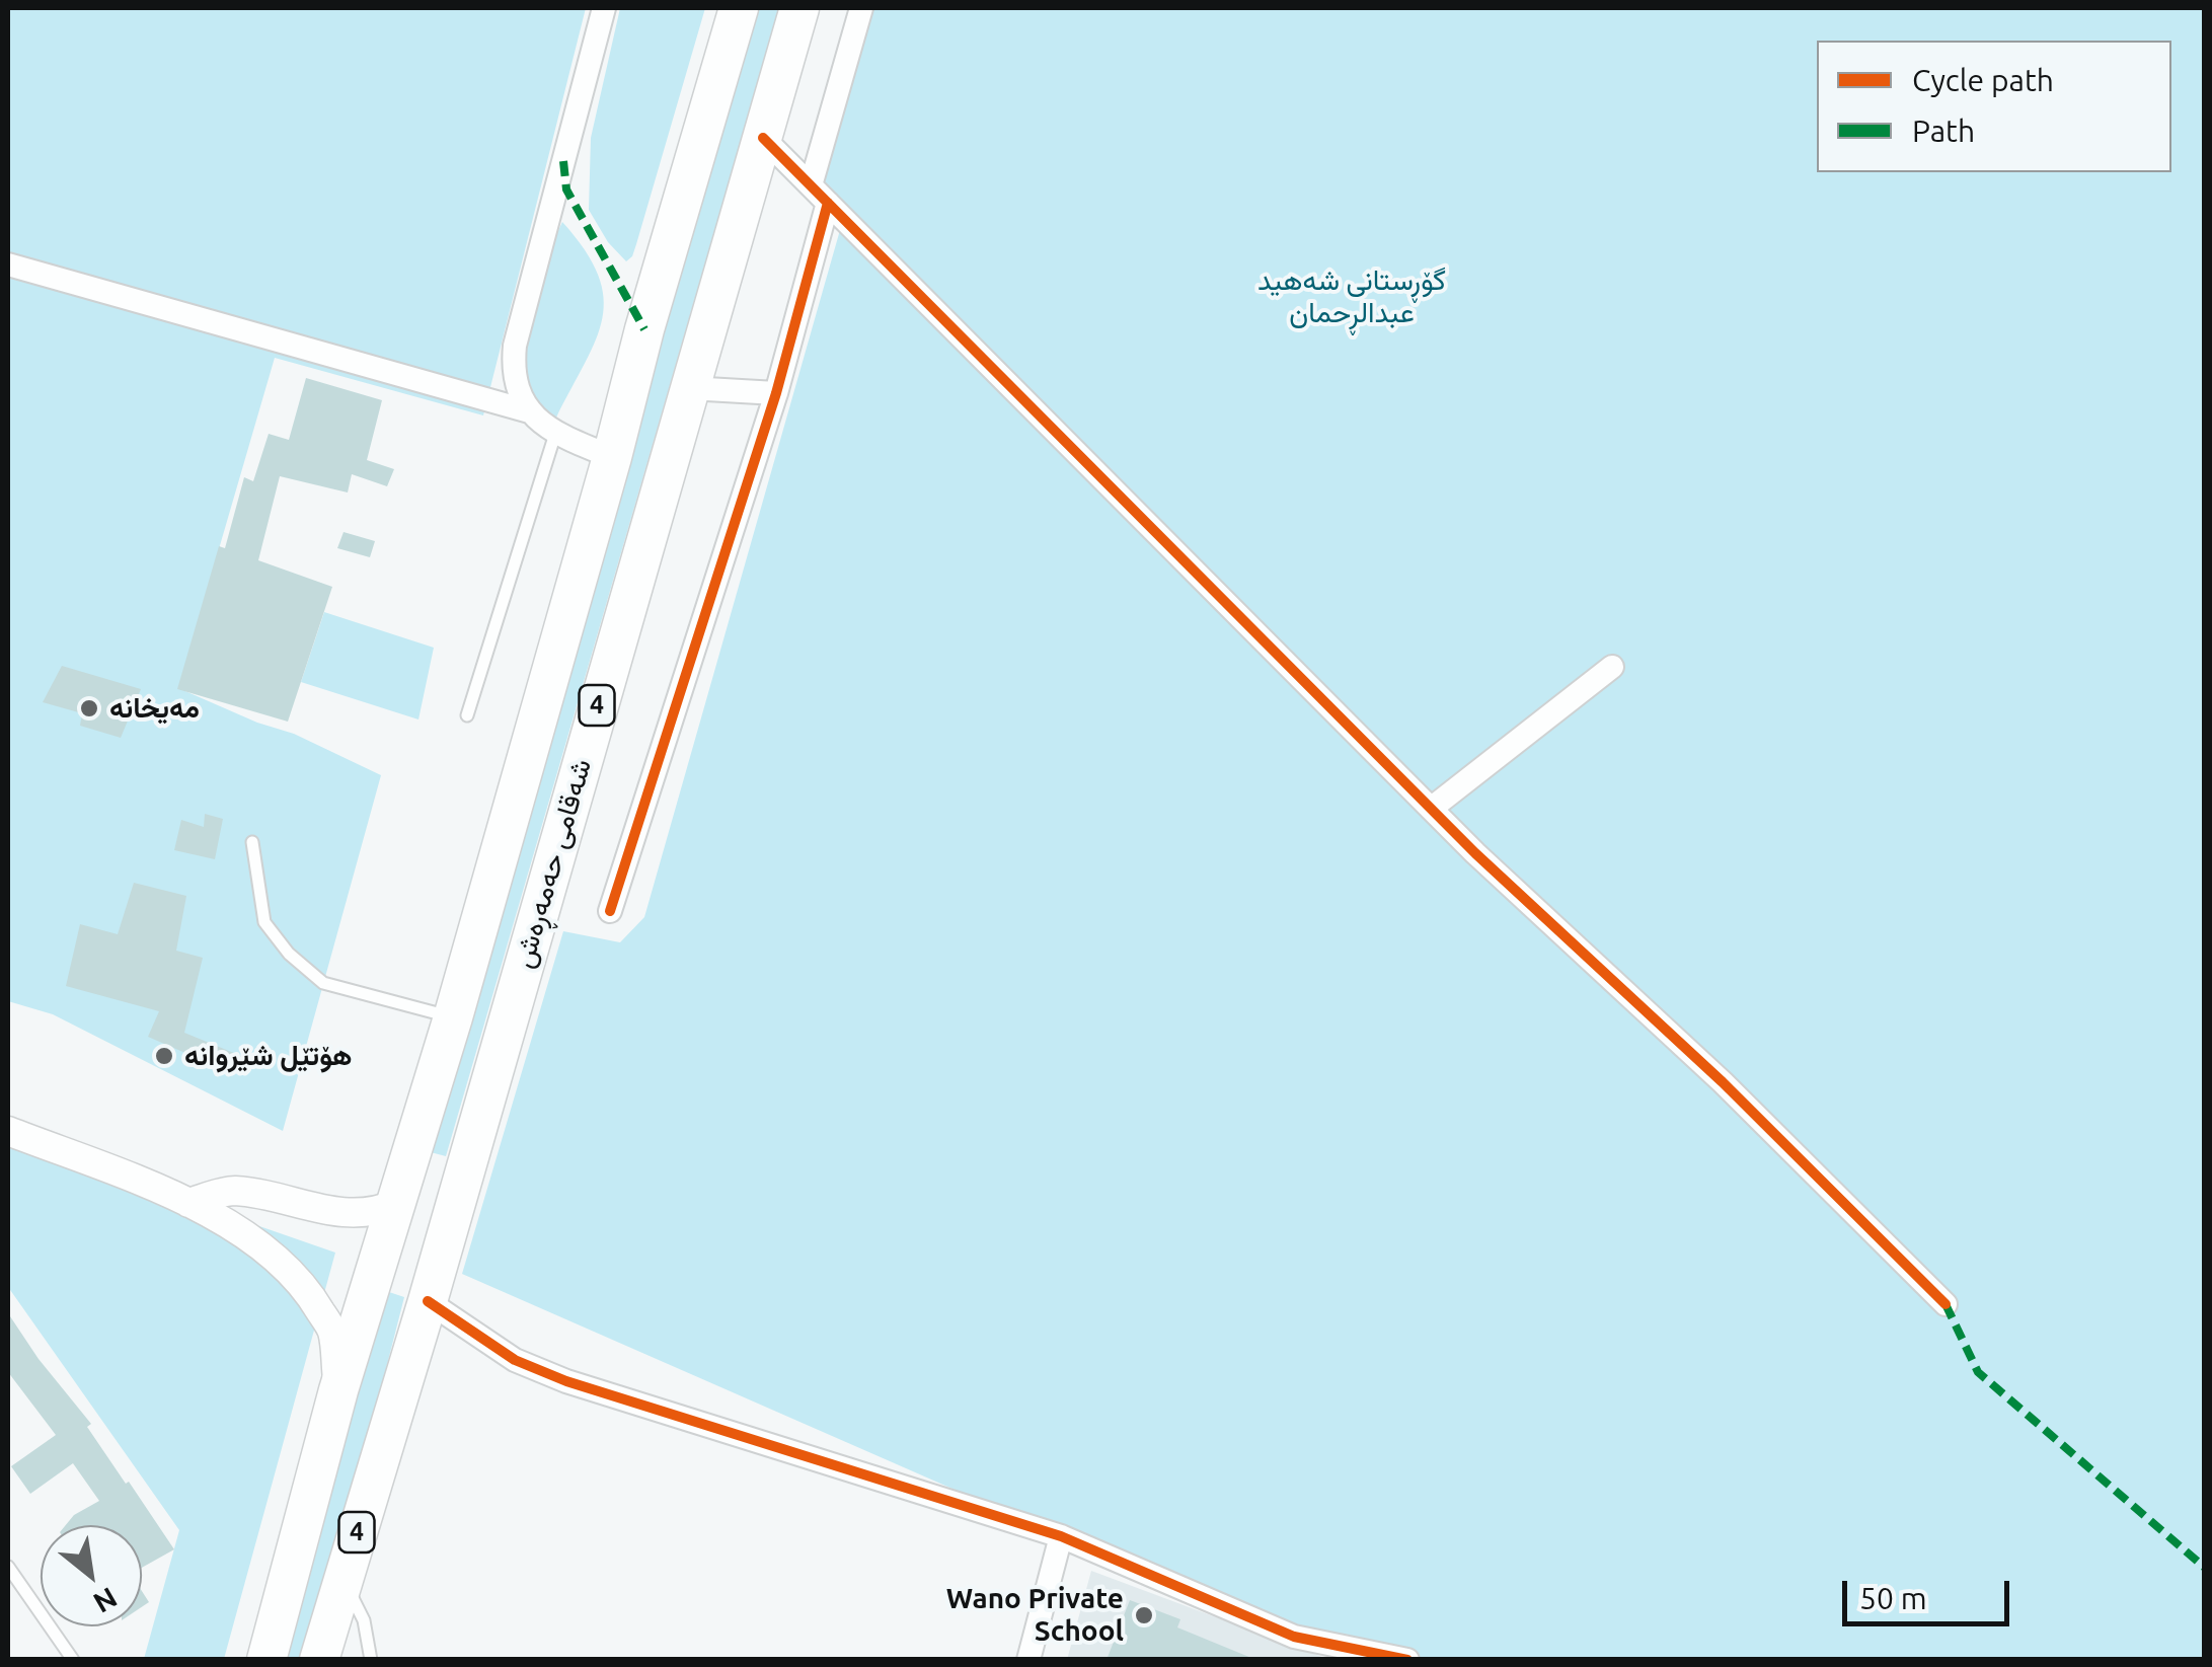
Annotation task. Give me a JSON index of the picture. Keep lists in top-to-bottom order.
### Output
{
  "streets": {
    "highway": ["4", "شەقامی حەمەڕەش"]
  },
  "parks": ["گۆڕستانی شەهید عبدالڕحمان"],
  "places": ["مەیخانە", "هۆتێل شێروانە", "Wano Private School"],
  "legend": ["Cycle path", "Path"],
  "scale_bar": "50 m",
  "north": "bottom right"
}
